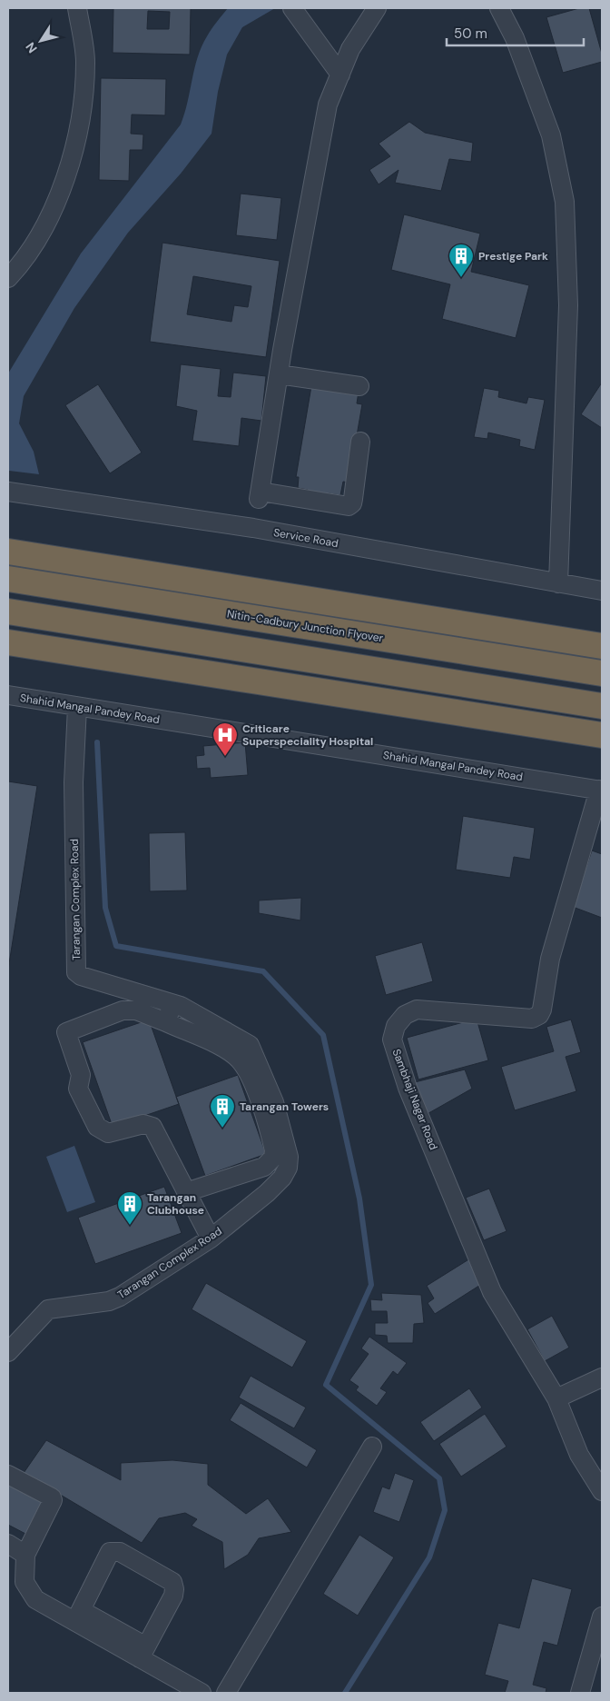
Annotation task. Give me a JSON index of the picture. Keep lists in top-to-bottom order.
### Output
{
  "streets": {
    "highway": ["Nitin-Cadbury Junction Flyover"],
    "street": [
      "Service Road",
      "Shahid Mangal Pandey Road",
      "Tarangan Complex Road",
      "Sambhaji Nagar Road"
    ]
  },
  "crossings": [
    ["Shahid Mangal Pandey Road", "Tarangan Complex Road"],
    ["Shahid Mangal Pandey Road", "Sambhaji Nagar Road"]
  ],
  "places": {
    "building": ["Prestige Park", "Tarangan Towers", "Tarangan Clubhouse"],
    "hospital": ["Criticare Superspeciality Hospital"]
  },
  "scale_bar": "50 m",
  "north": "bottom left"
}
